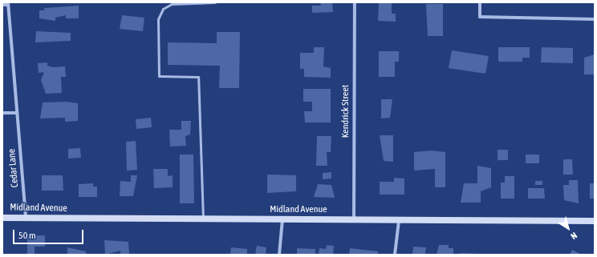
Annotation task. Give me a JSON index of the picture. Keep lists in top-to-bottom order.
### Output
{
  "streets": {
    "street": ["Kendrick Street", "Cedar Lane", "Midland Avenue"]
  },
  "crossings": [
    ["Kendrick Street", "Midland Avenue"],
    ["Cedar Lane", "Midland Avenue"]
  ],
  "scale_bar": "50 m",
  "north": "bottom right"
}
